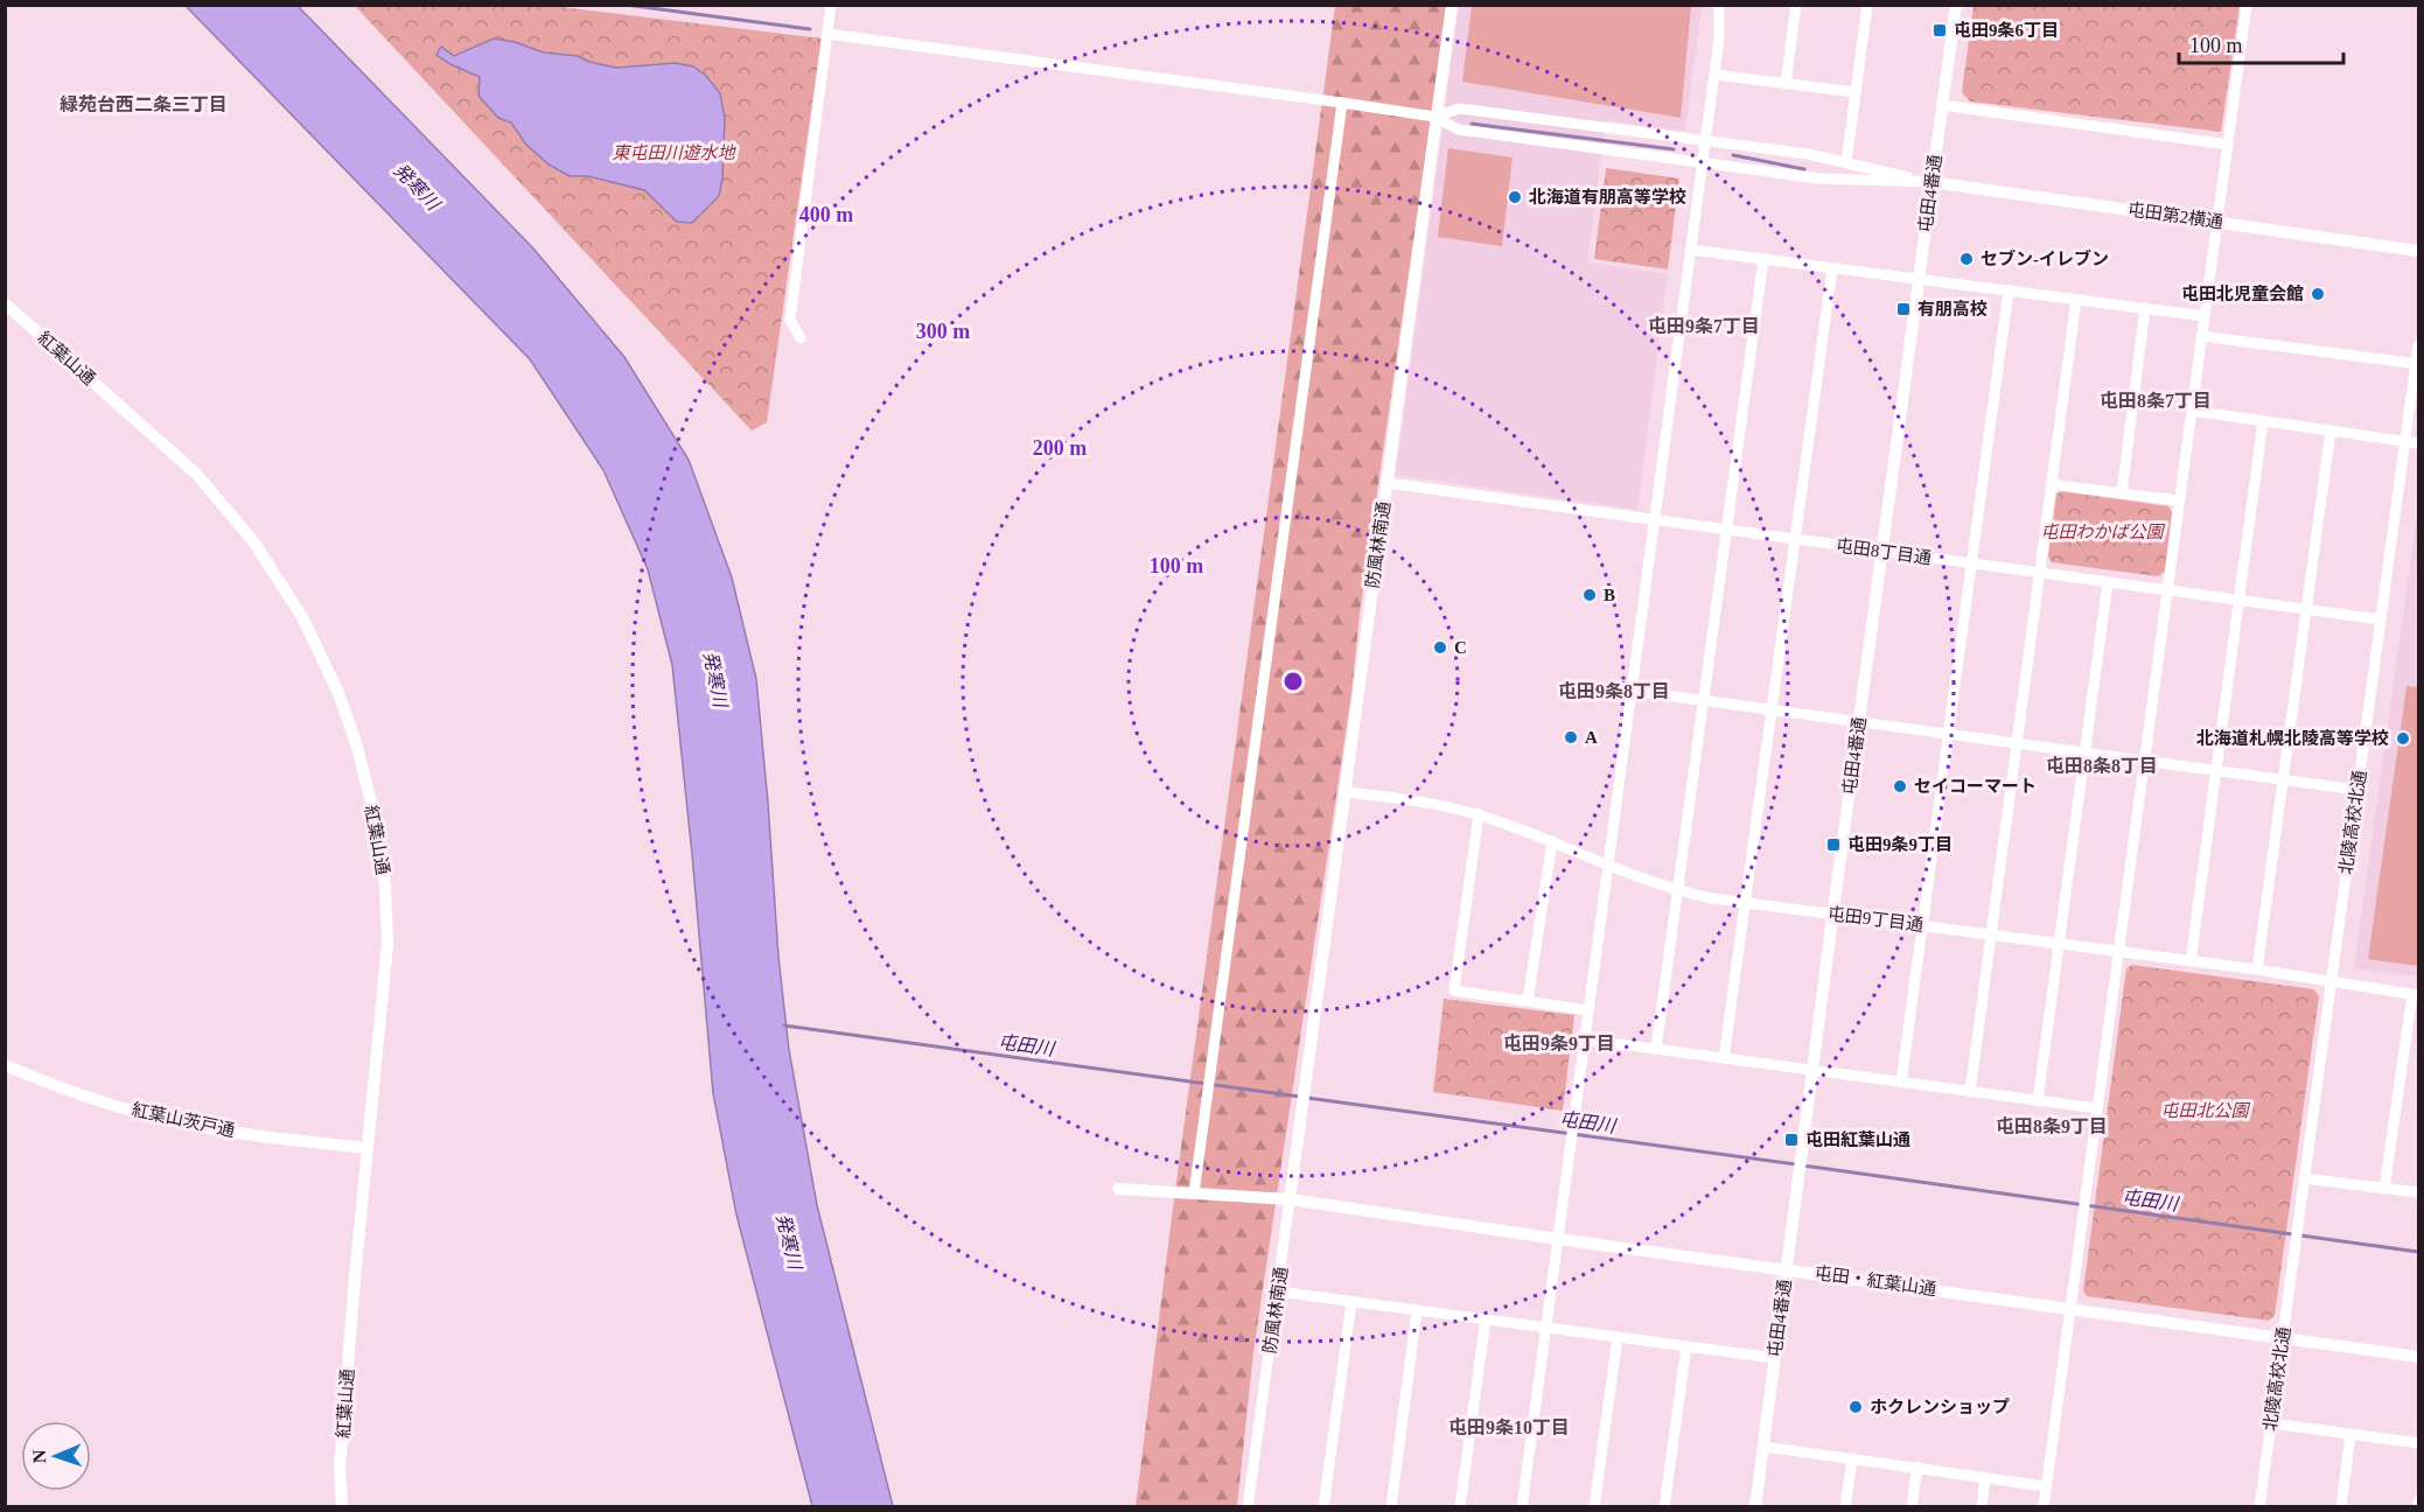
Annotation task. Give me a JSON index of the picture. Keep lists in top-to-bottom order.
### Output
{
  "streets": {
    "street": [
      "屯田4番通",
      "屯田第2横通",
      "紅葉山通",
      "防風林南通",
      "屯田8丁目通",
      "北陵高校北通",
      "屯田9丁目通",
      "紅葉山茨戸通",
      "屯田・紅葉山通"
    ]
  },
  "crossings": [
    ["屯田4番通", "屯田第2横通"],
    ["屯田4番通", "屯田8丁目通"],
    ["屯田4番通", "屯田9丁目通"],
    ["屯田4番通", "屯田・紅葉山通"],
    ["紅葉山通", "紅葉山茨戸通"],
    ["防風林南通", "屯田8丁目通"],
    ["防風林南通", "屯田9丁目通"],
    ["防風林南通", "屯田・紅葉山通"],
    ["屯田8丁目通", "北陵高校北通"],
    ["北陵高校北通", "屯田9丁目通"],
    ["北陵高校北通", "屯田・紅葉山通"]
  ],
  "districts": [
    "緑苑台西二条三丁目",
    "屯田9条7丁目",
    "屯田8条7丁目",
    "屯田9条8丁目",
    "屯田8条8丁目",
    "屯田9条9丁目",
    "屯田8条9丁目",
    "屯田9条10丁目"
  ],
  "water": ["発寒川", "屯田川"],
  "parks": ["東屯田川遊水地", "屯田わかば公園", "屯田北公園"],
  "places": {
    "transit": [
      "屯田9条6丁目",
      "有朋高校",
      "屯田9条9丁目",
      "屯田紅葉山通"
    ],
    "other": [
      "北海道有朋高等学校",
      "セブン-イレブン",
      "屯田北児童会館",
      "B",
      "C",
      "A",
      "北海道札幌北陵高等学校",
      "セイコーマート",
      "ホクレンショップ"
    ]
  },
  "scale_bar": "100 m",
  "north": "left",
  "rings": [
    "400 m",
    "300 m",
    "200 m",
    "100 m"
  ]
}
